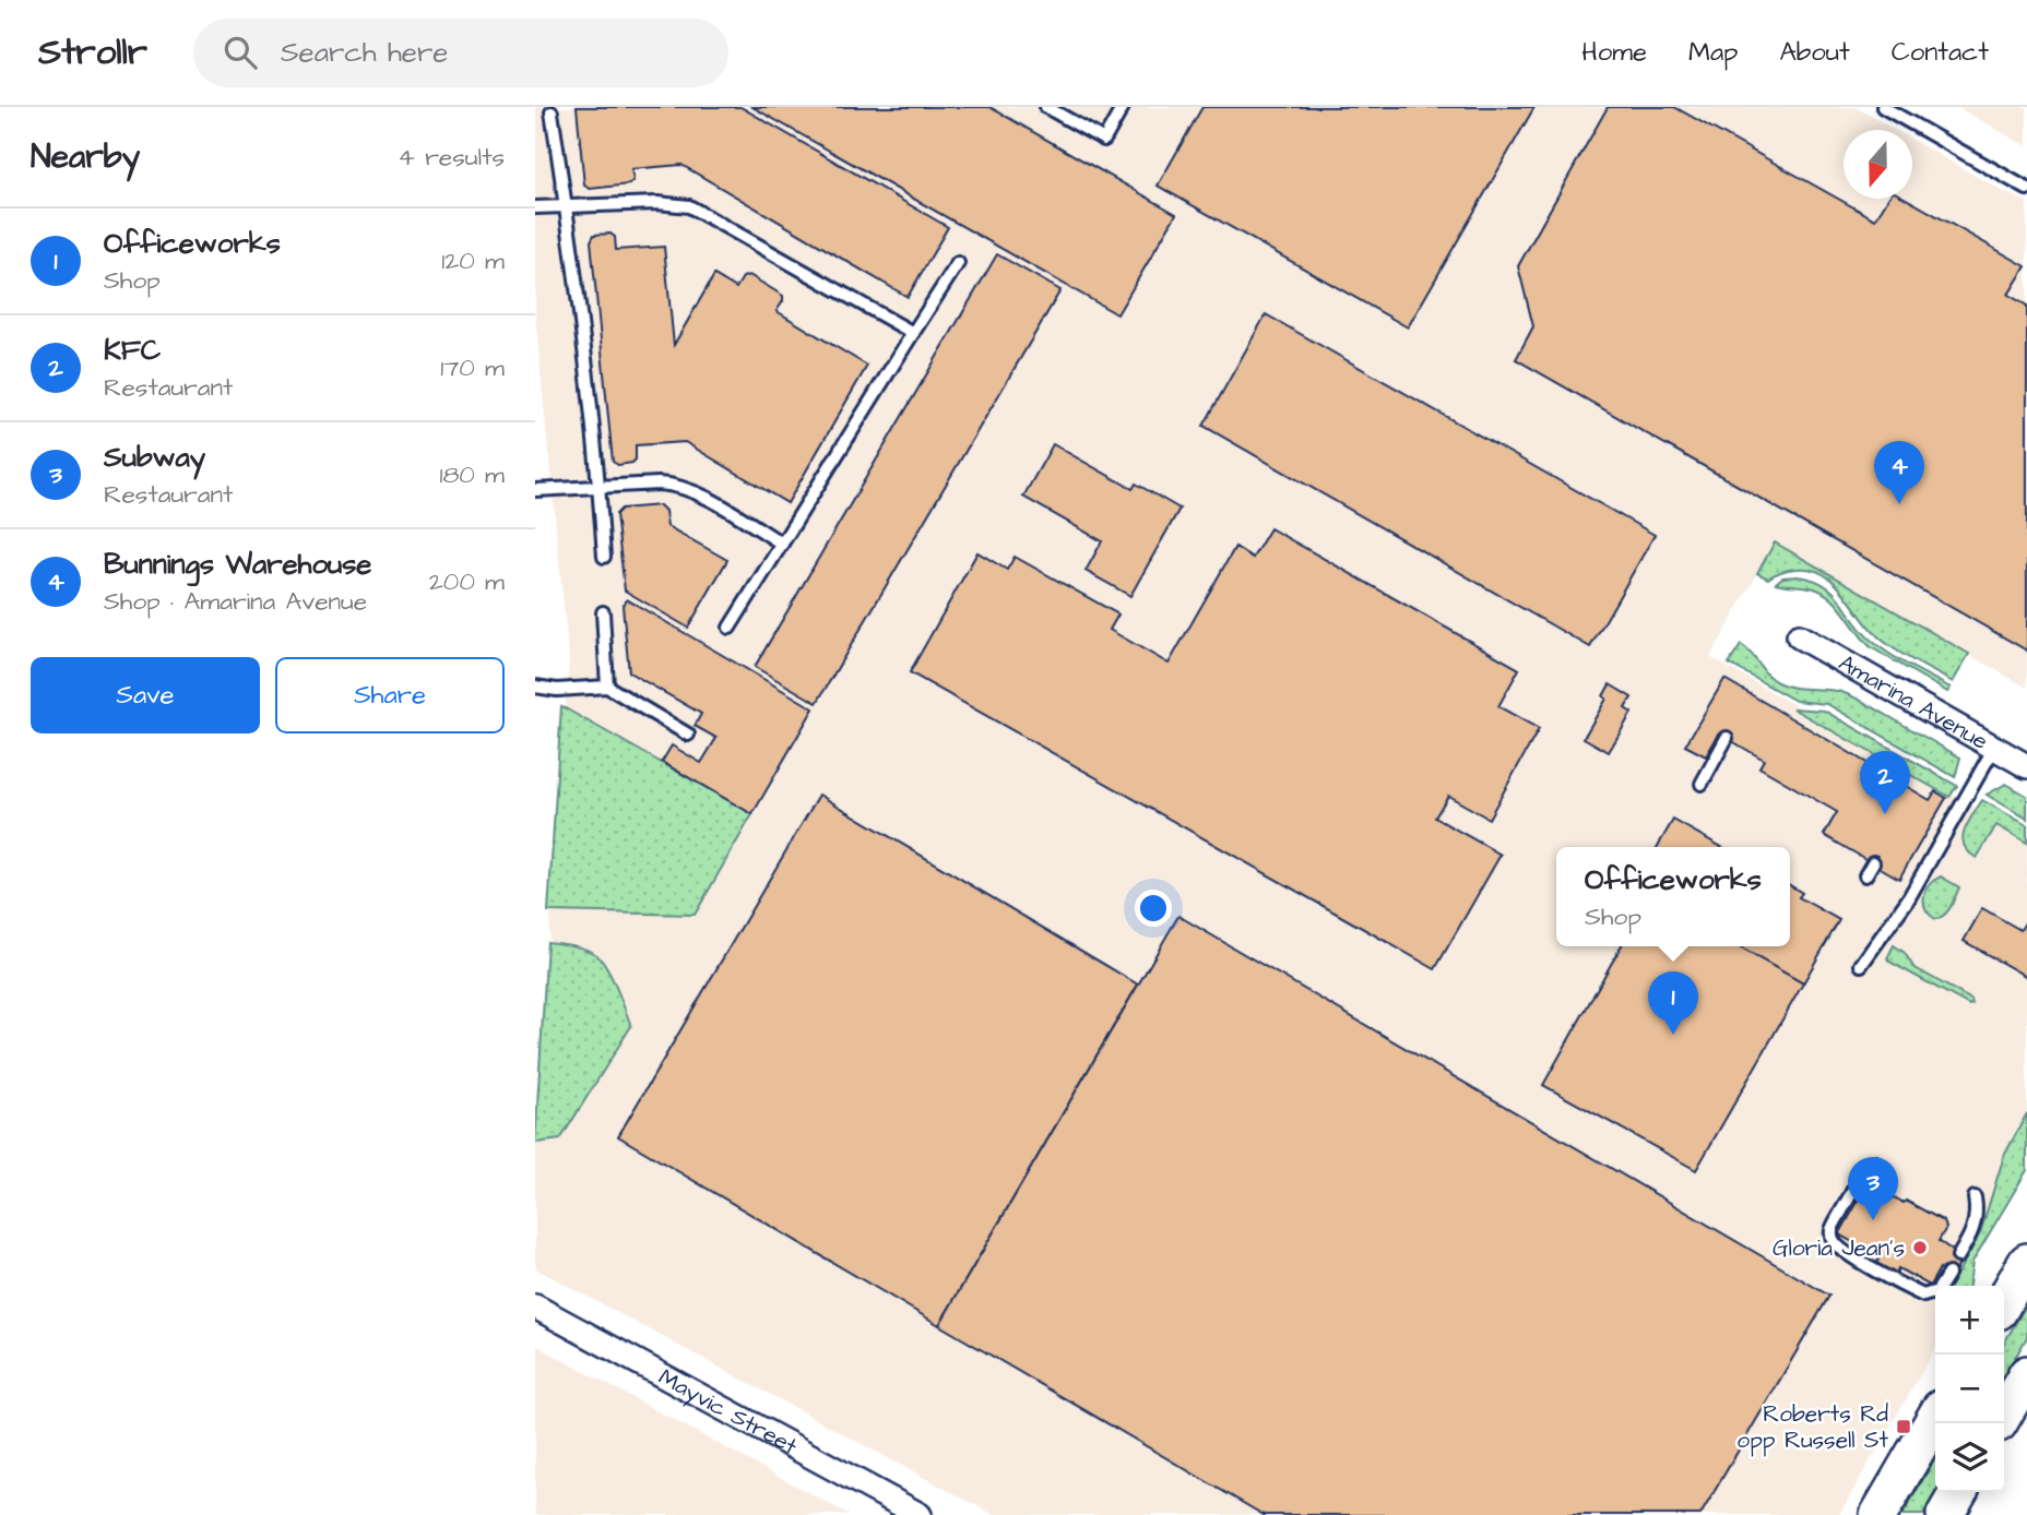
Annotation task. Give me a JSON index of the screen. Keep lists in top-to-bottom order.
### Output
{
  "streets": {
    "street": ["Amarina Avenue", "Mayvic Street"]
  },
  "places": {
    "other": ["Gloria Jean's"],
    "transit": ["Roberts Rd opp Russell St"]
  },
  "north": "bottom",
  "page": {
    "header": "Strollr",
    "search": "Search here",
    "nav": [
      "Home",
      "Map",
      "About",
      "Contact"
    ],
    "heading": ["Nearby", "4 results"],
    "list": [
      {
        "mark": "1",
        "name": "Officeworks",
        "note": "Shop",
        "value": "120 m"
      },
      {
        "mark": "2",
        "name": "KFC",
        "note": "Restaurant",
        "value": "170 m"
      },
      {
        "mark": "3",
        "name": "Subway",
        "note": "Restaurant",
        "value": "180 m"
      },
      {
        "mark": "4",
        "name": "Bunnings Warehouse",
        "note": "Shop · Amarina Avenue",
        "value": "200 m"
      }
    ],
    "pins": [
      "4",
      "2",
      "1",
      "3"
    ],
    "buttons": ["Save", "Share"],
    "popup": ["Officeworks", "Shop"],
    "map_buttons": ["+", "−"]
  }
}
